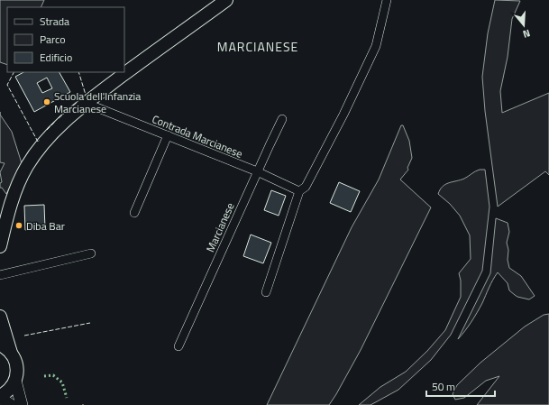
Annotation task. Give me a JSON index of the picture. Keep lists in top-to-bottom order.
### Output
{
  "streets": {
    "street": ["Contrada Marcianese", "Marcianese"]
  },
  "crossings": [
    ["Contrada Marcianese", "Marcianese"]
  ],
  "districts": ["MARCIANESE"],
  "places": ["Scuola dell'Infanzia Marcianese", "Diba Bar"],
  "legend": ["Strada", "Parco", "Edificio"],
  "scale_bar": "50 m",
  "north": "bottom"
}
